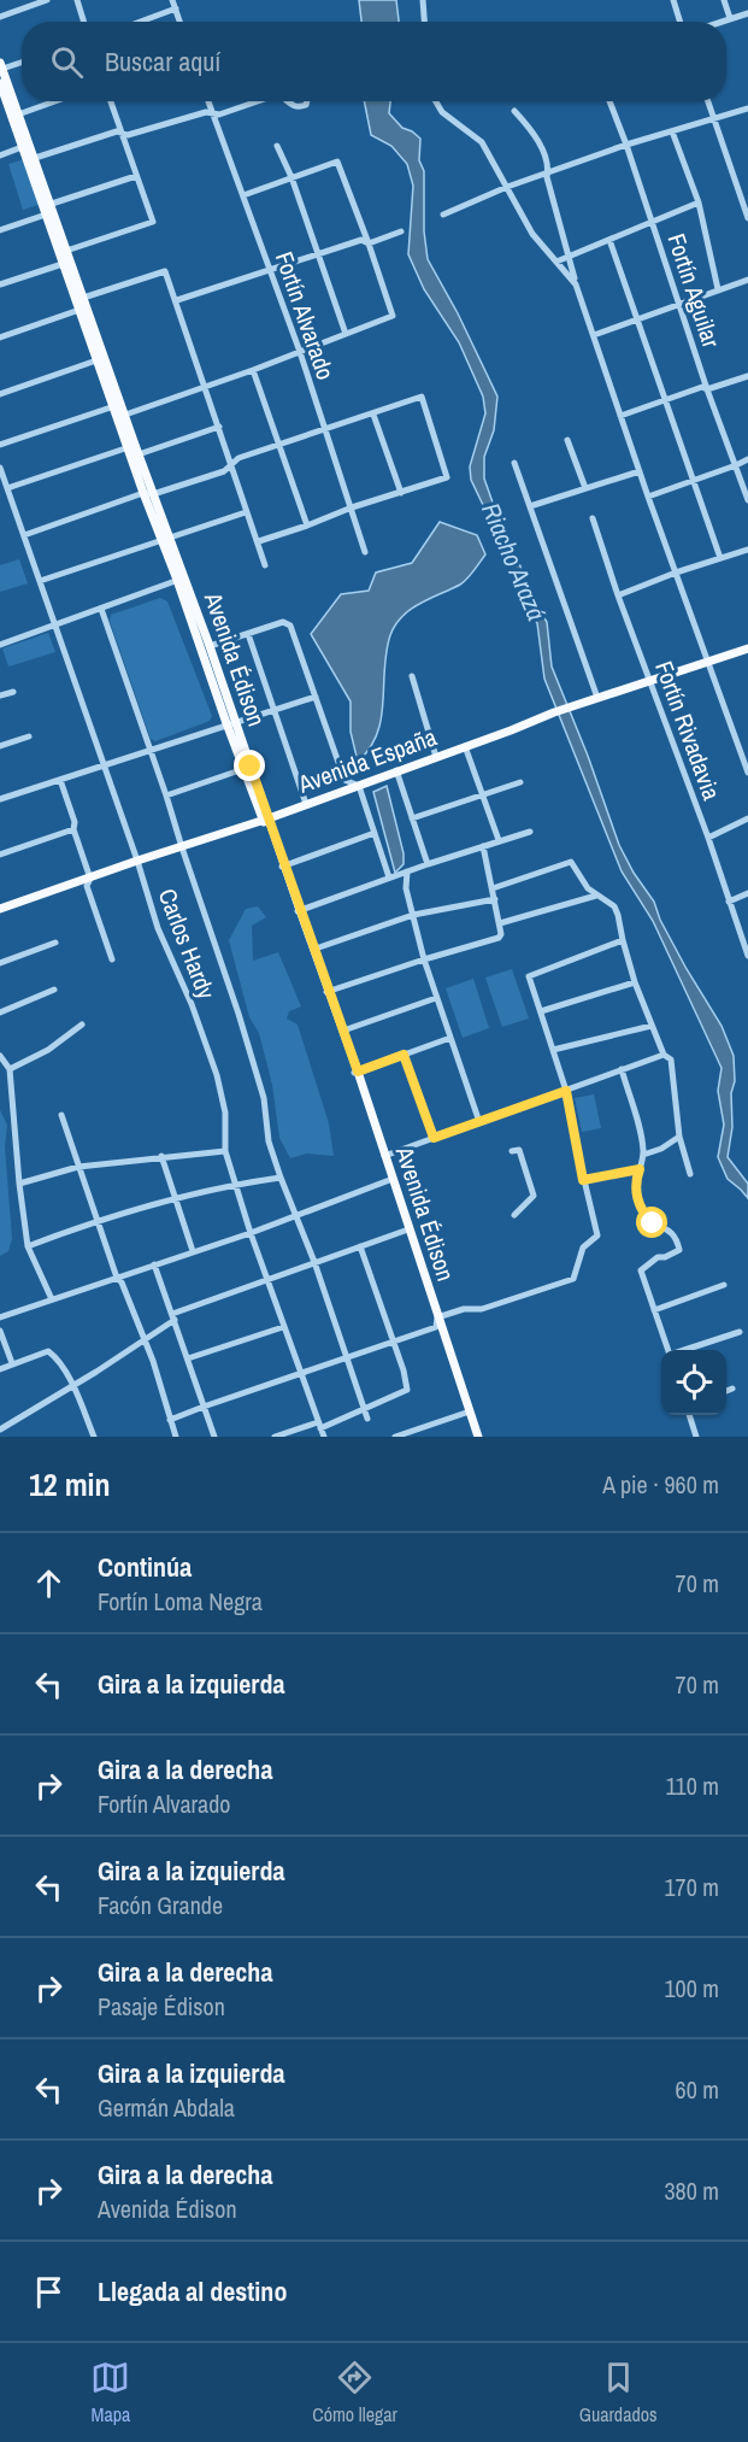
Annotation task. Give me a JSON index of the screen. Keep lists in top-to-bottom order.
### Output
{
  "streets": {
    "main road": ["Avenida Édison", "Avenida España"],
    "street": [
      "Fortín Aguilar",
      "Fortín Alvarado",
      "Fortín Rivadavia",
      "Carlos Hardy"
    ]
  },
  "crossings": [
    ["Avenida Édison", "Avenida España"],
    ["Fortín Rivadavia", "Avenida España"],
    ["Avenida España", "Carlos Hardy"]
  ],
  "water": ["Riacho Arazá"],
  "page": {
    "search": "Buscar aquí",
    "heading": ["12 min", "A pie · 960 m"],
    "list": [
      ["Continúa", "Fortín Loma Negra", "70 m"],
      ["Gira a la izquierda", "70 m"],
      ["Gira a la derecha", "Fortín Alvarado", "110 m"],
      ["Gira a la izquierda", "Facón Grande", "170 m"],
      ["Gira a la derecha", "Pasaje Édison", "100 m"],
      ["Gira a la izquierda", "Germán Abdala", "60 m"],
      ["Gira a la derecha", "Avenida Édison", "380 m"],
      "Llegada al destino"
    ],
    "nav": ["Mapa", "Cómo llegar", "Guardados"]
  }
}
